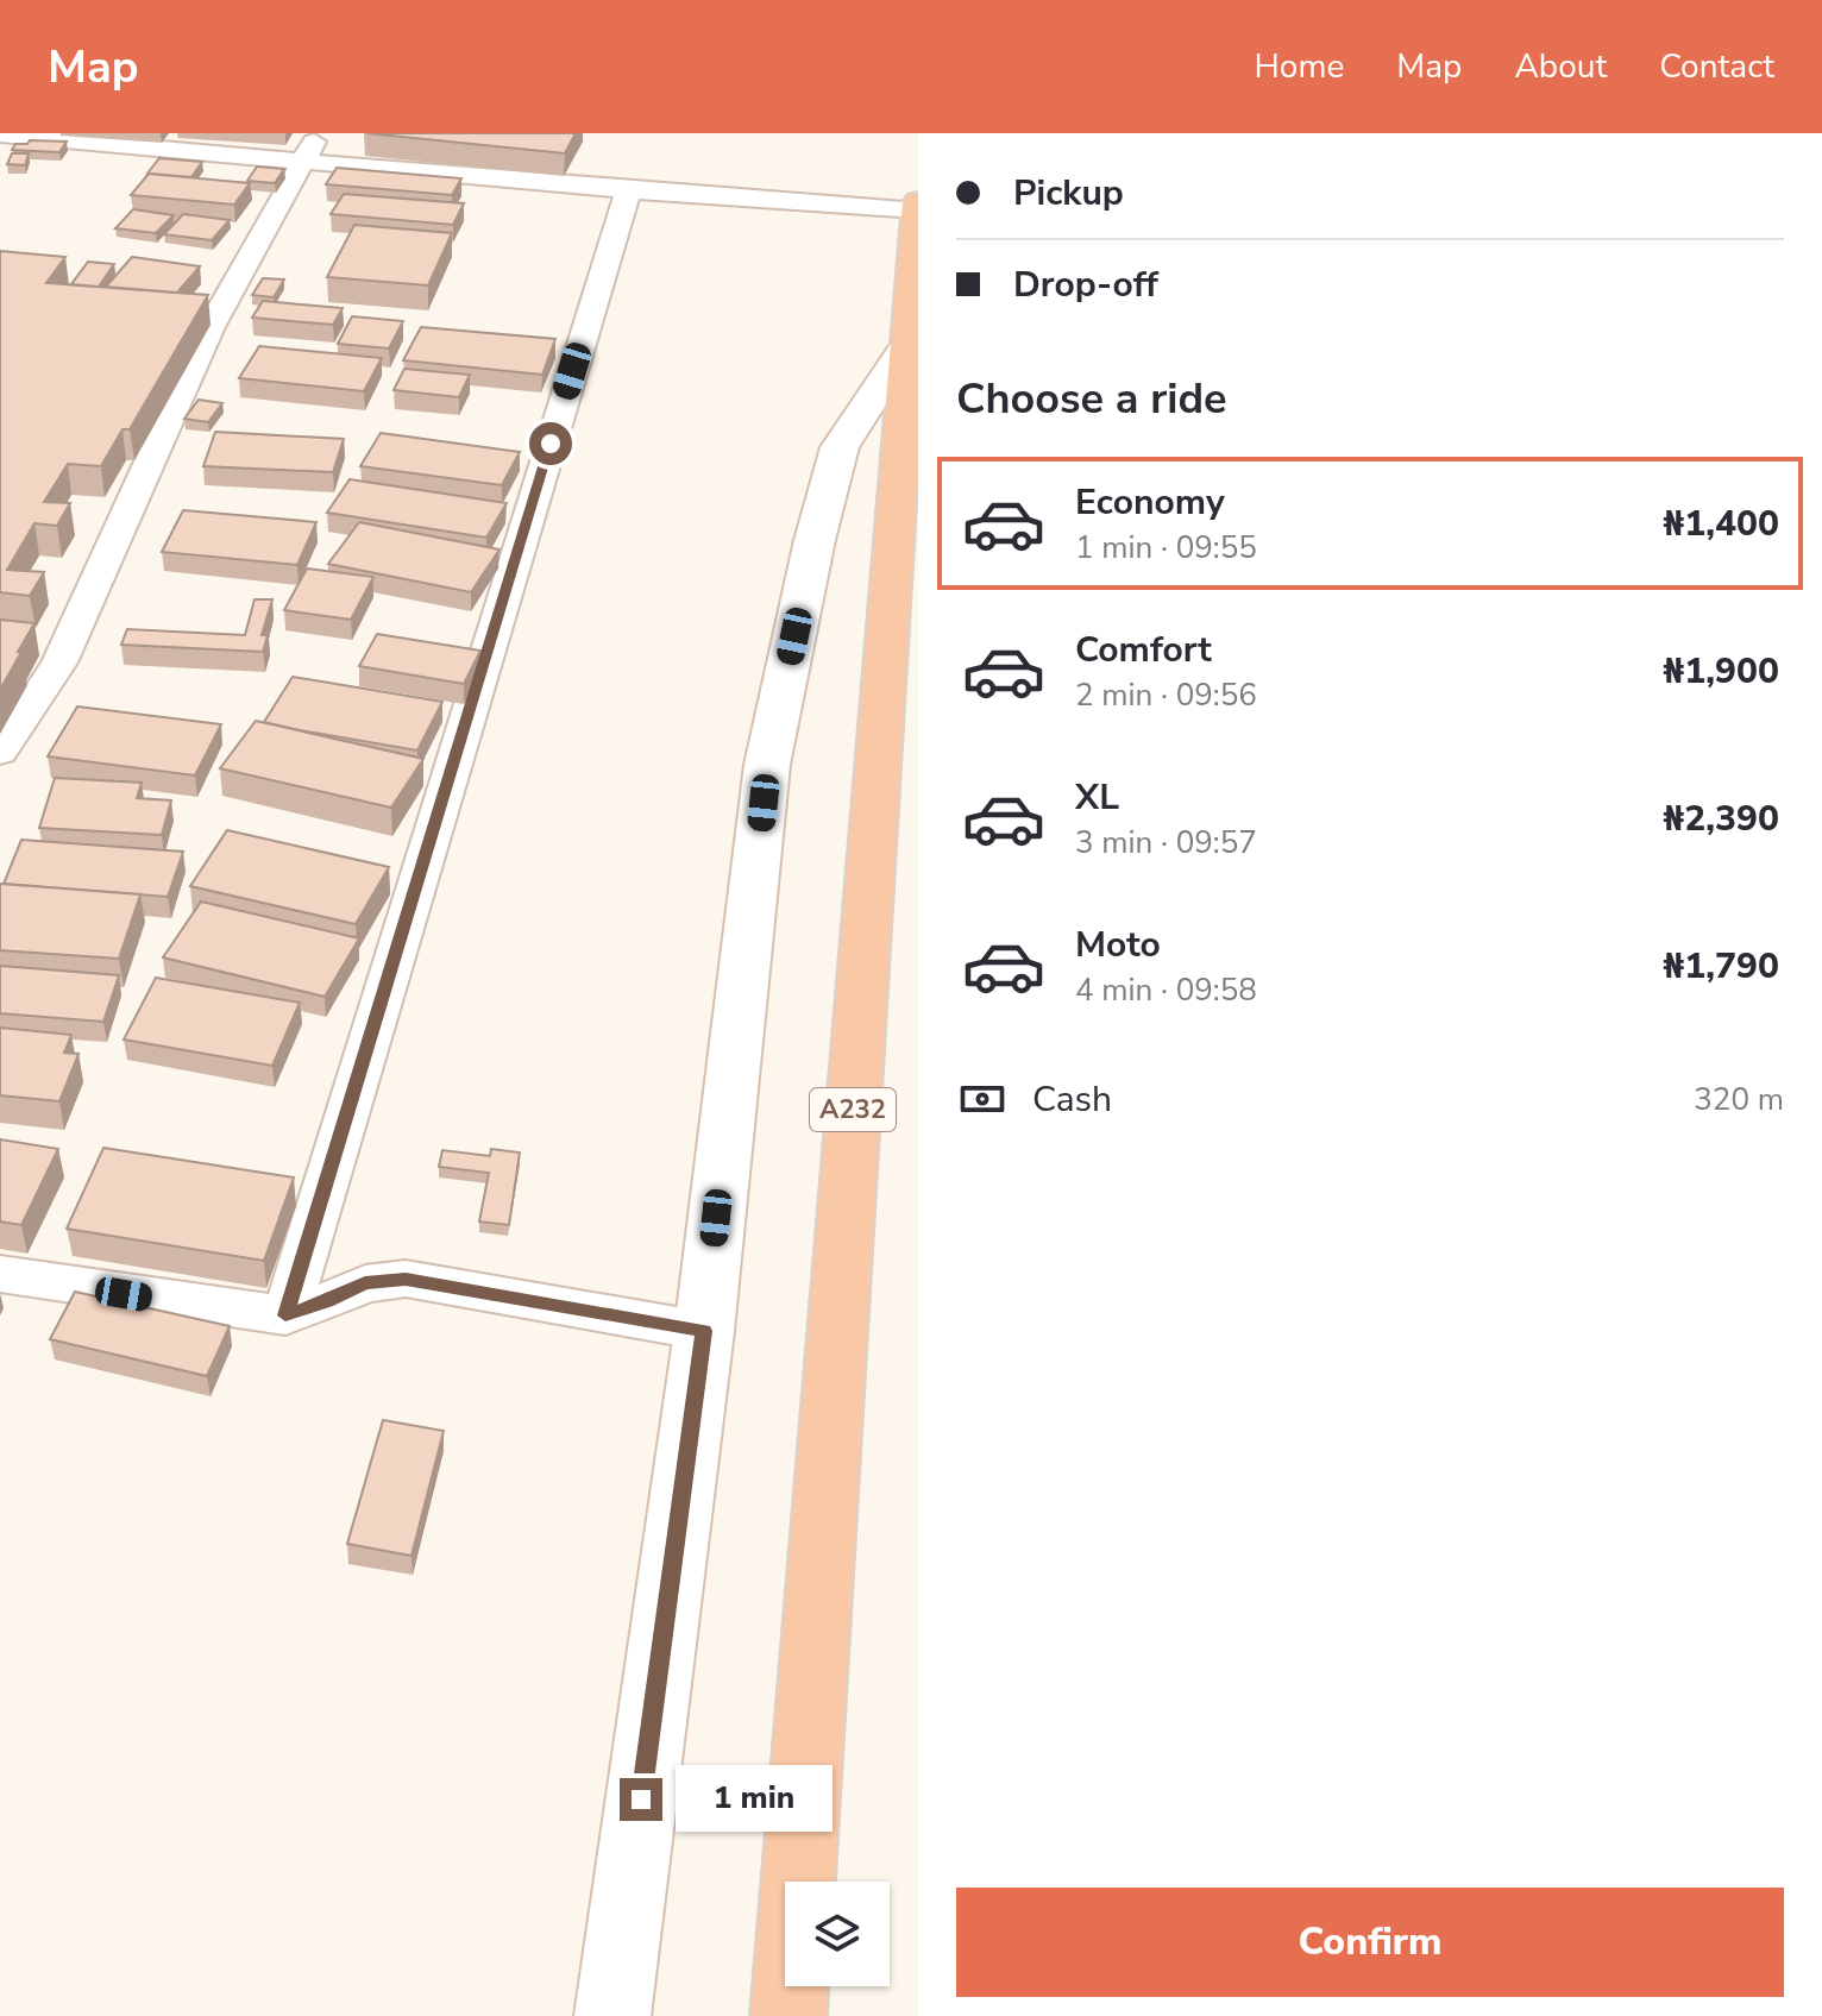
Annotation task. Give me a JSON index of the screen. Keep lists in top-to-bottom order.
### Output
{
  "streets": {
    "highway": ["A232"]
  },
  "page": {
    "header": "Map",
    "nav": [
      "Home",
      "Map",
      "About",
      "Contact"
    ],
    "banner": ["Pickup", "Drop-off"],
    "heading": "Choose a ride",
    "list": [
      {
        "name": "Economy",
        "note": "1 min · 09:55",
        "value": "₦1,400"
      },
      {
        "name": "Comfort",
        "note": "2 min · 09:56",
        "value": "₦1,900"
      },
      {
        "name": "XL",
        "note": "3 min · 09:57",
        "value": "₦2,390"
      },
      {
        "name": "Moto",
        "note": "4 min · 09:58",
        "value": "₦1,790"
      }
    ],
    "pay": ["Cash", "320 m"],
    "bubble": "1 min",
    "buttons": "Confirm"
  }
}
